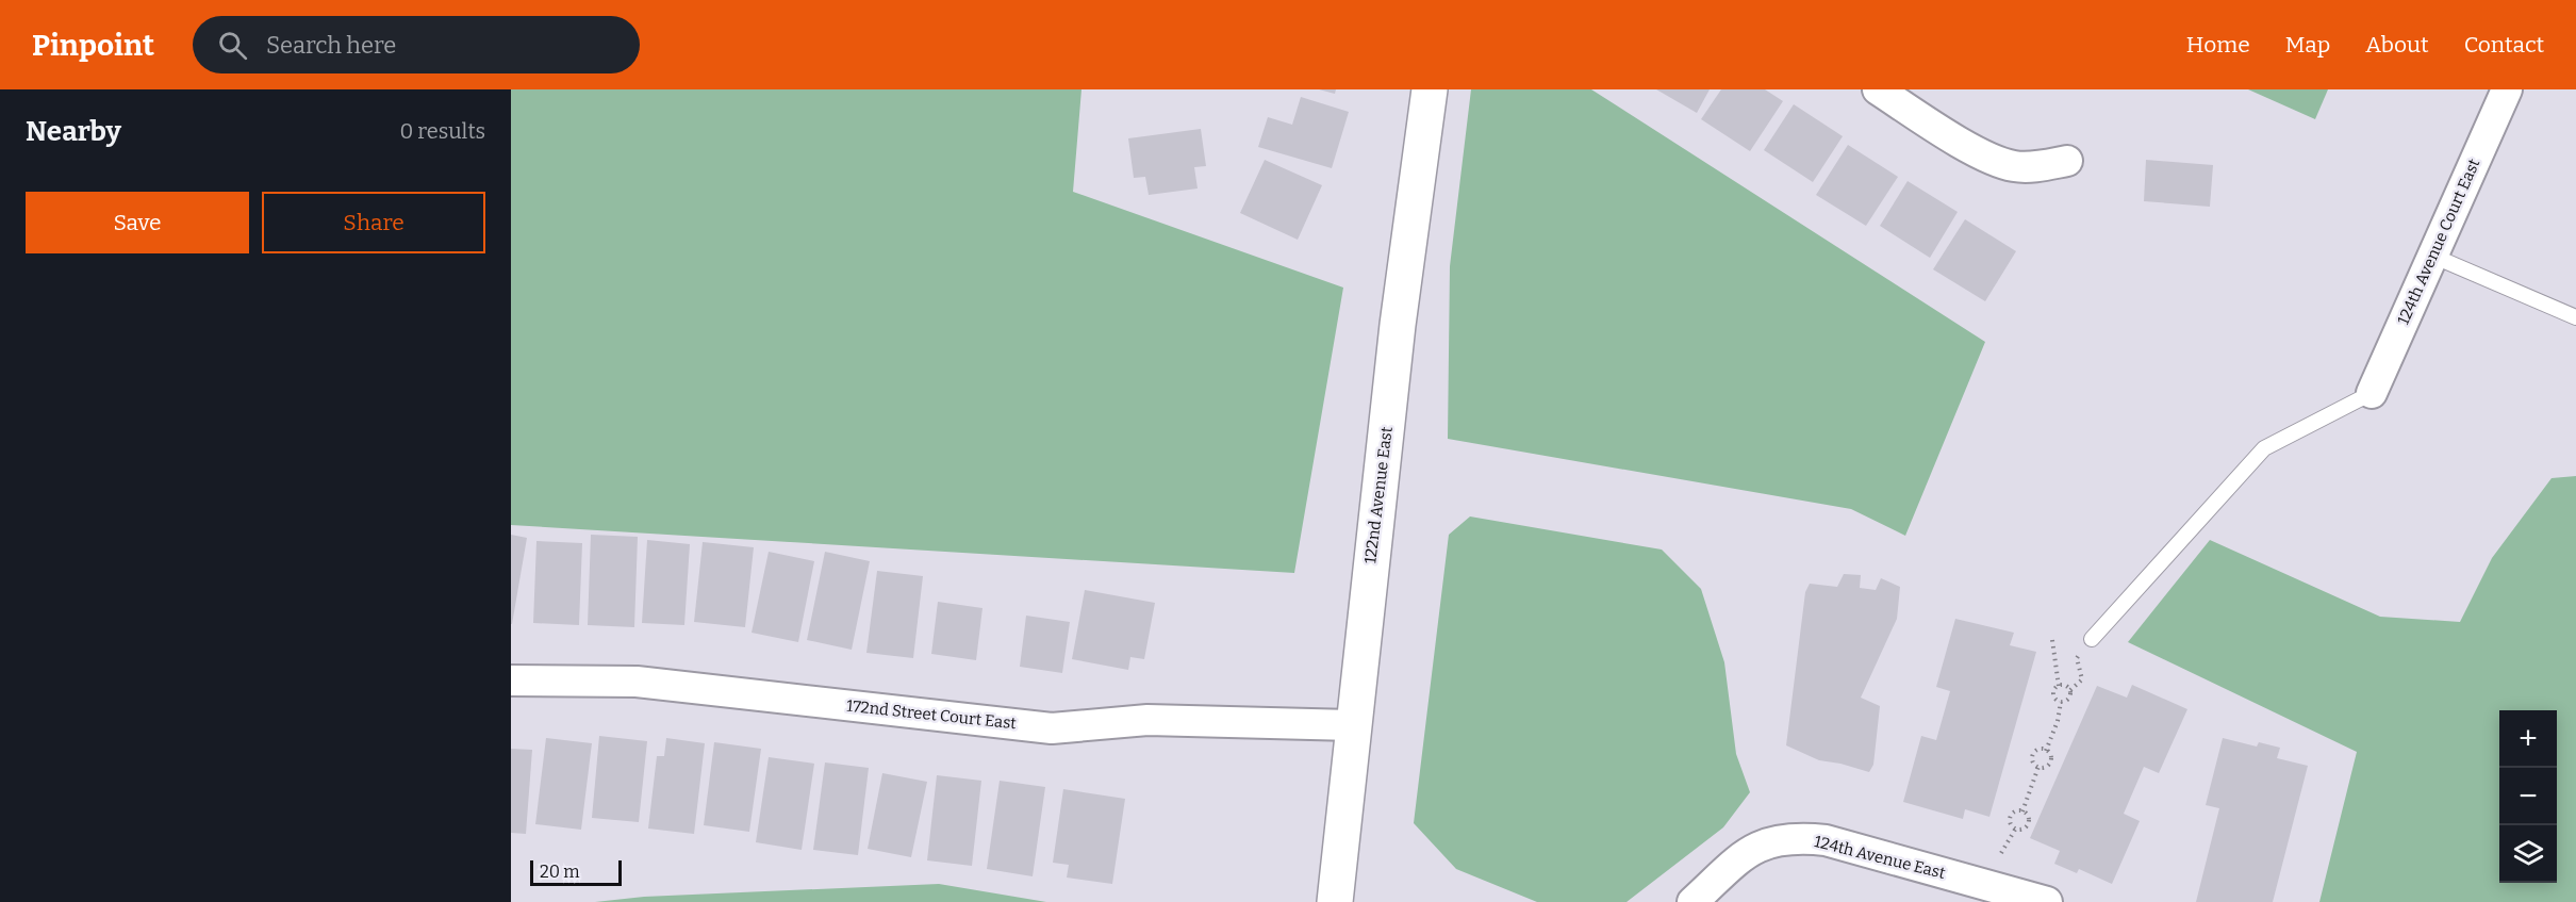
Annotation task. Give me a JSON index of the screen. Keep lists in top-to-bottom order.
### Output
{
  "streets": {
    "main road": ["122nd Avenue East"],
    "street": ["124th Avenue Court East", "172nd Street Court East", "124th Avenue East"]
  },
  "crossings": [
    ["122nd Avenue East", "172nd Street Court East"]
  ],
  "scale_bar": "20 m",
  "page": {
    "header": "Pinpoint",
    "search": "Search here",
    "nav": [
      "Home",
      "Map",
      "About",
      "Contact"
    ],
    "heading": ["Nearby", "0 results"],
    "buttons": ["Save", "Share"],
    "map_buttons": ["+", "−"],
    "scale": "20 m"
  }
}
